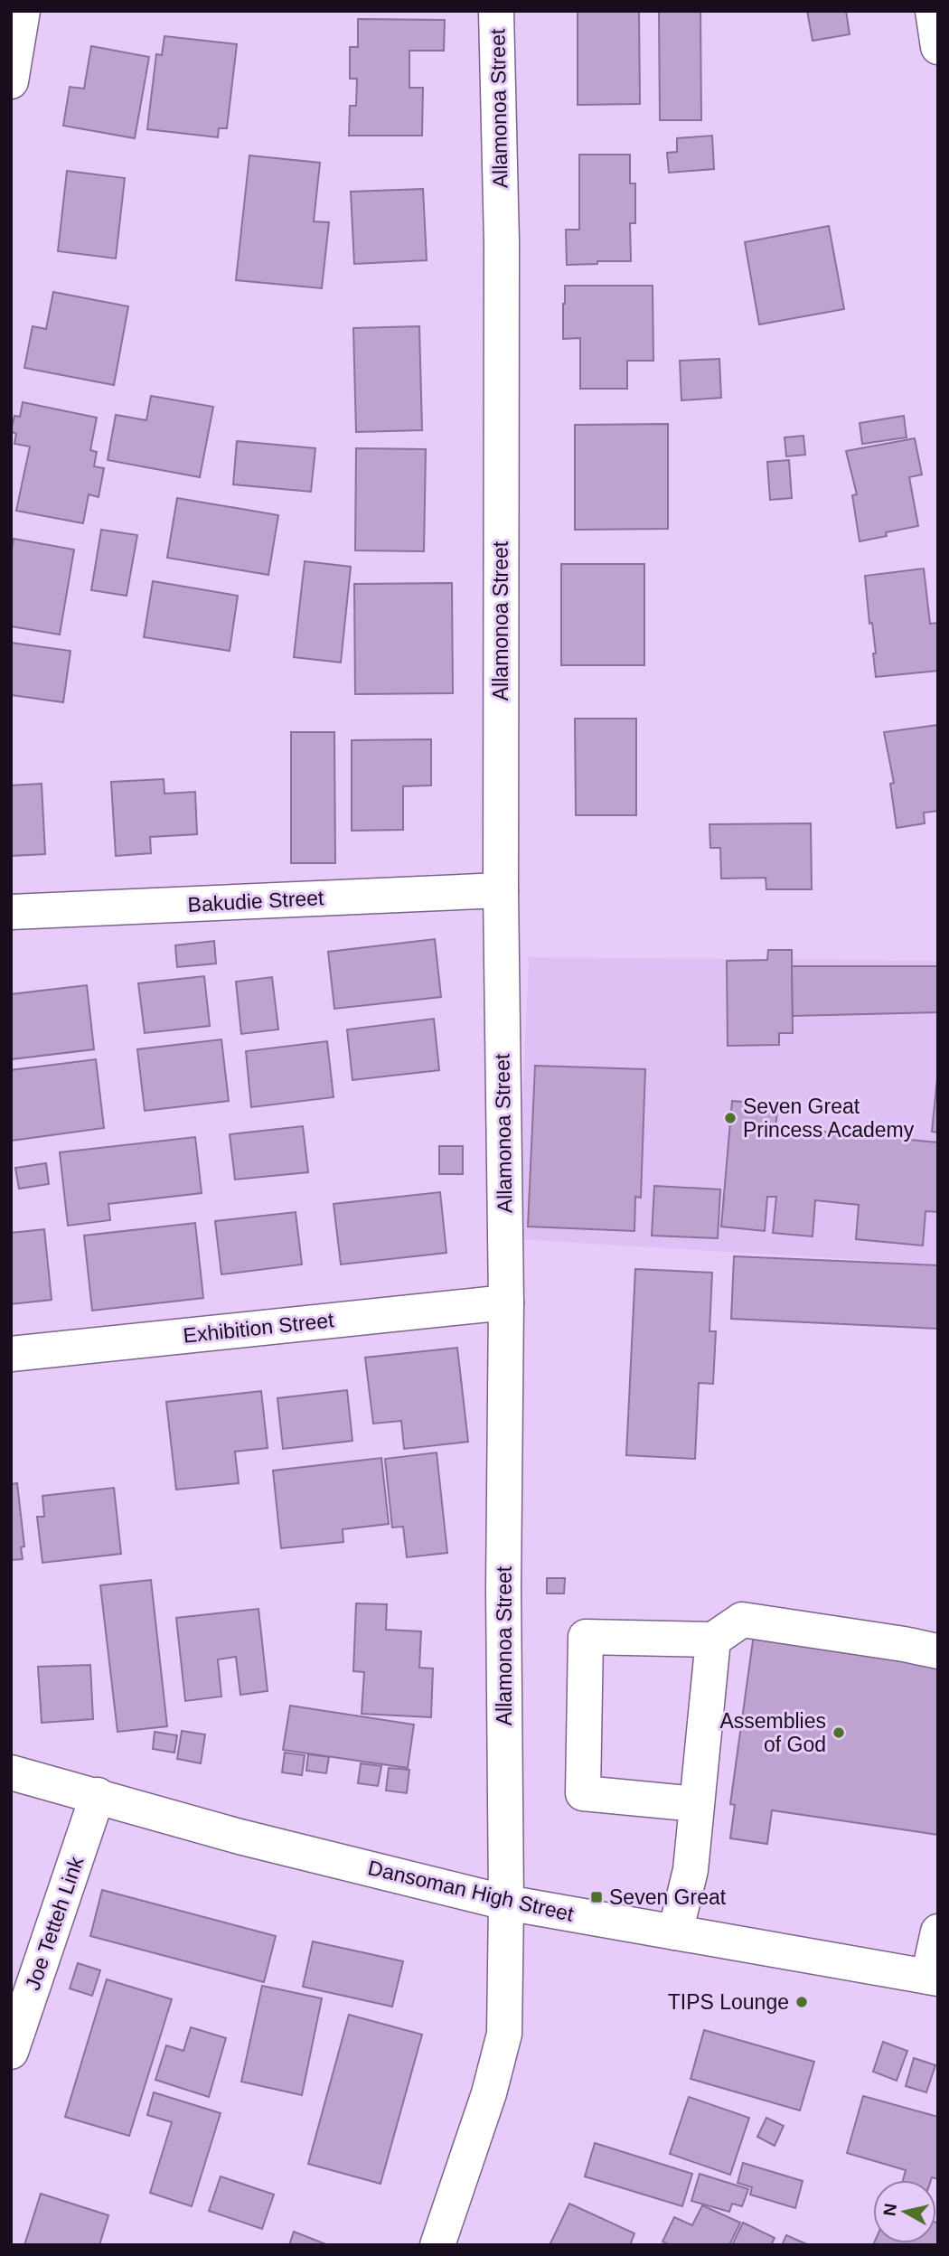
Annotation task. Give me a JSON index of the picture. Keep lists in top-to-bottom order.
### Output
{
  "streets": {
    "street": [
      "Allamonoa Street",
      "Bakudie Street",
      "Exhibition Street",
      "Dansoman High Street",
      "Joe Tetteh Link"
    ]
  },
  "crossings": [
    ["Allamonoa Street", "Bakudie Street"],
    ["Allamonoa Street", "Exhibition Street"],
    ["Allamonoa Street", "Dansoman High Street"],
    ["Dansoman High Street", "Joe Tetteh Link"]
  ],
  "places": {
    "other": ["Seven Great Princess Academy", "Assemblies of God", "TIPS Lounge"],
    "transit": ["Seven Great"]
  },
  "north": "left"
}
